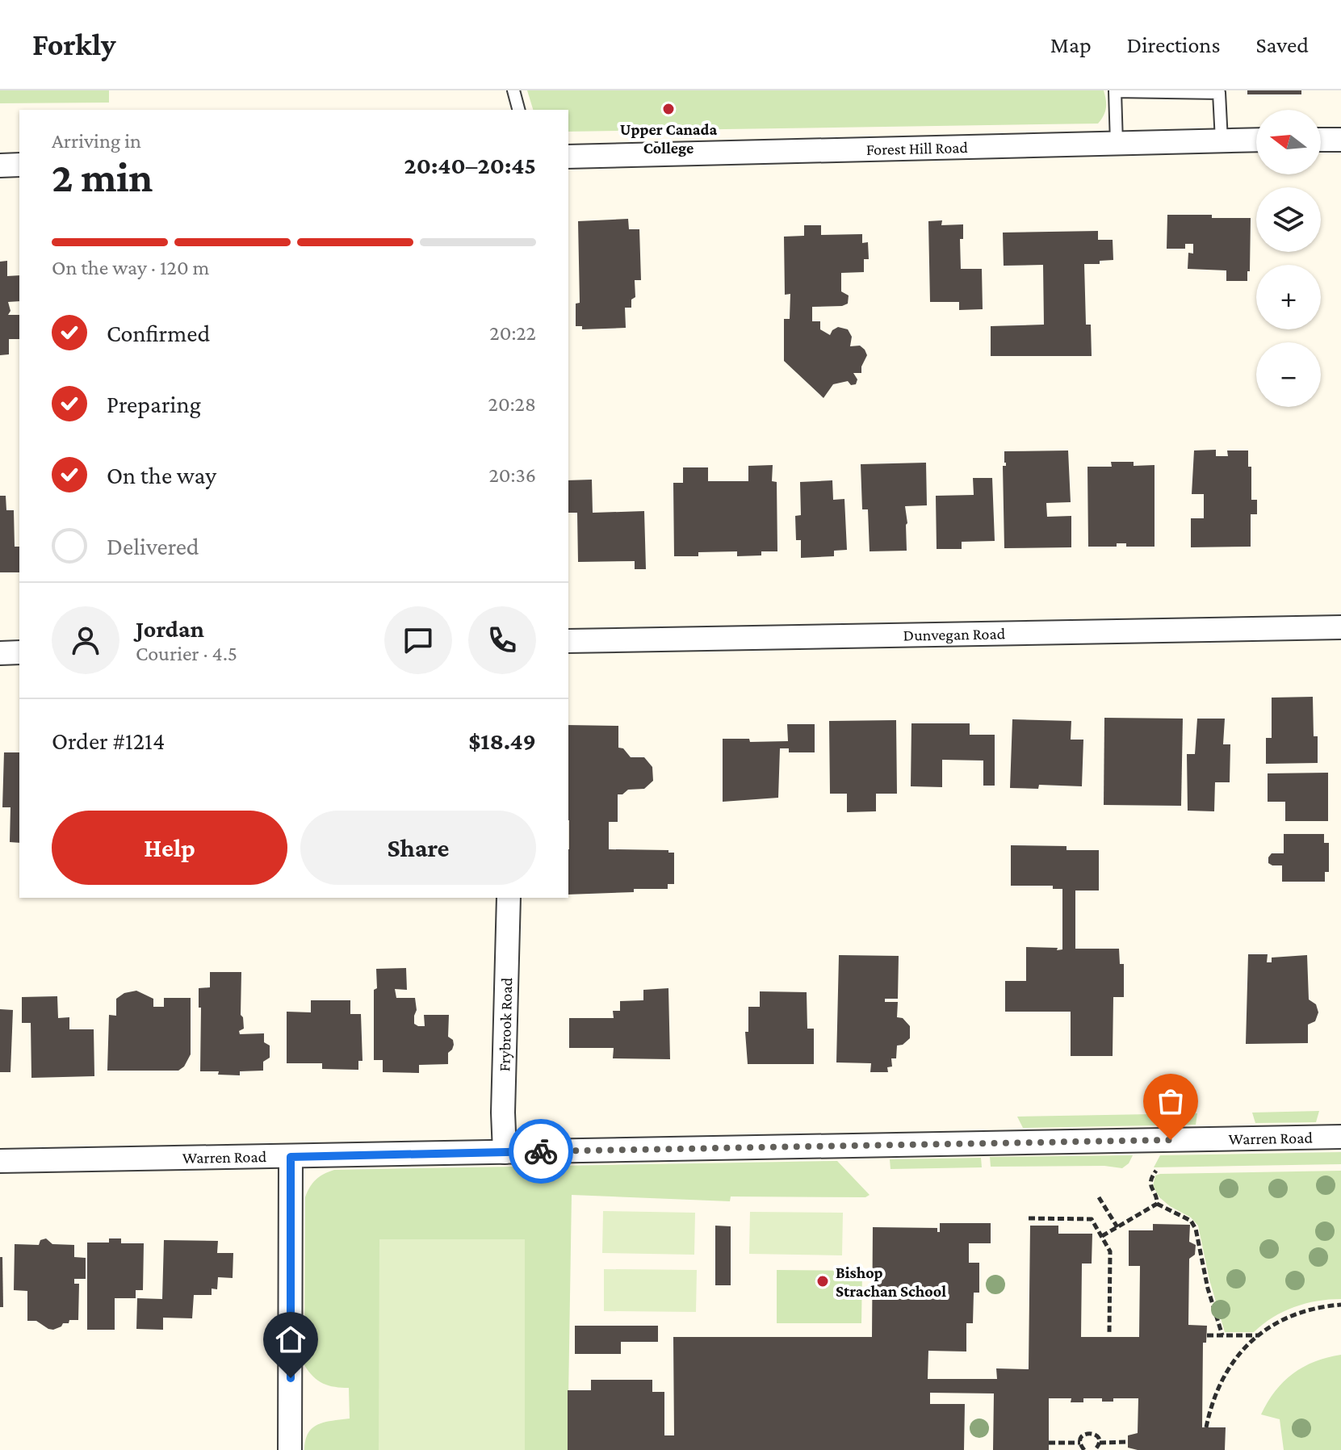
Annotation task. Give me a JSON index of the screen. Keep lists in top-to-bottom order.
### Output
{
  "streets": {
    "street": [
      "Forest Hill Road",
      "Dunvegan Road",
      "Frybrook Road",
      "Warren Road"
    ]
  },
  "crossings": [
    ["Frybrook Road", "Warren Road"]
  ],
  "places": ["Upper Canada College", "Bishop Strachan School"],
  "north": "left",
  "page": {
    "header": "Forkly",
    "nav": ["Map", "Directions", "Saved"],
    "map_buttons": ["+", "−"],
    "heading": ["2 min", "Arriving in", "20:40–20:45"],
    "panel": [
      "Jordan",
      "Courier · 4.5",
      "Order #1214",
      "$18.49"
    ],
    "bar": "On the way · 120 m",
    "list": [
      ["Confirmed", "20:22"],
      ["Preparing", "20:28"],
      ["On the way", "20:36"],
      "Delivered"
    ],
    "buttons": ["Help", "Share"]
  }
}
